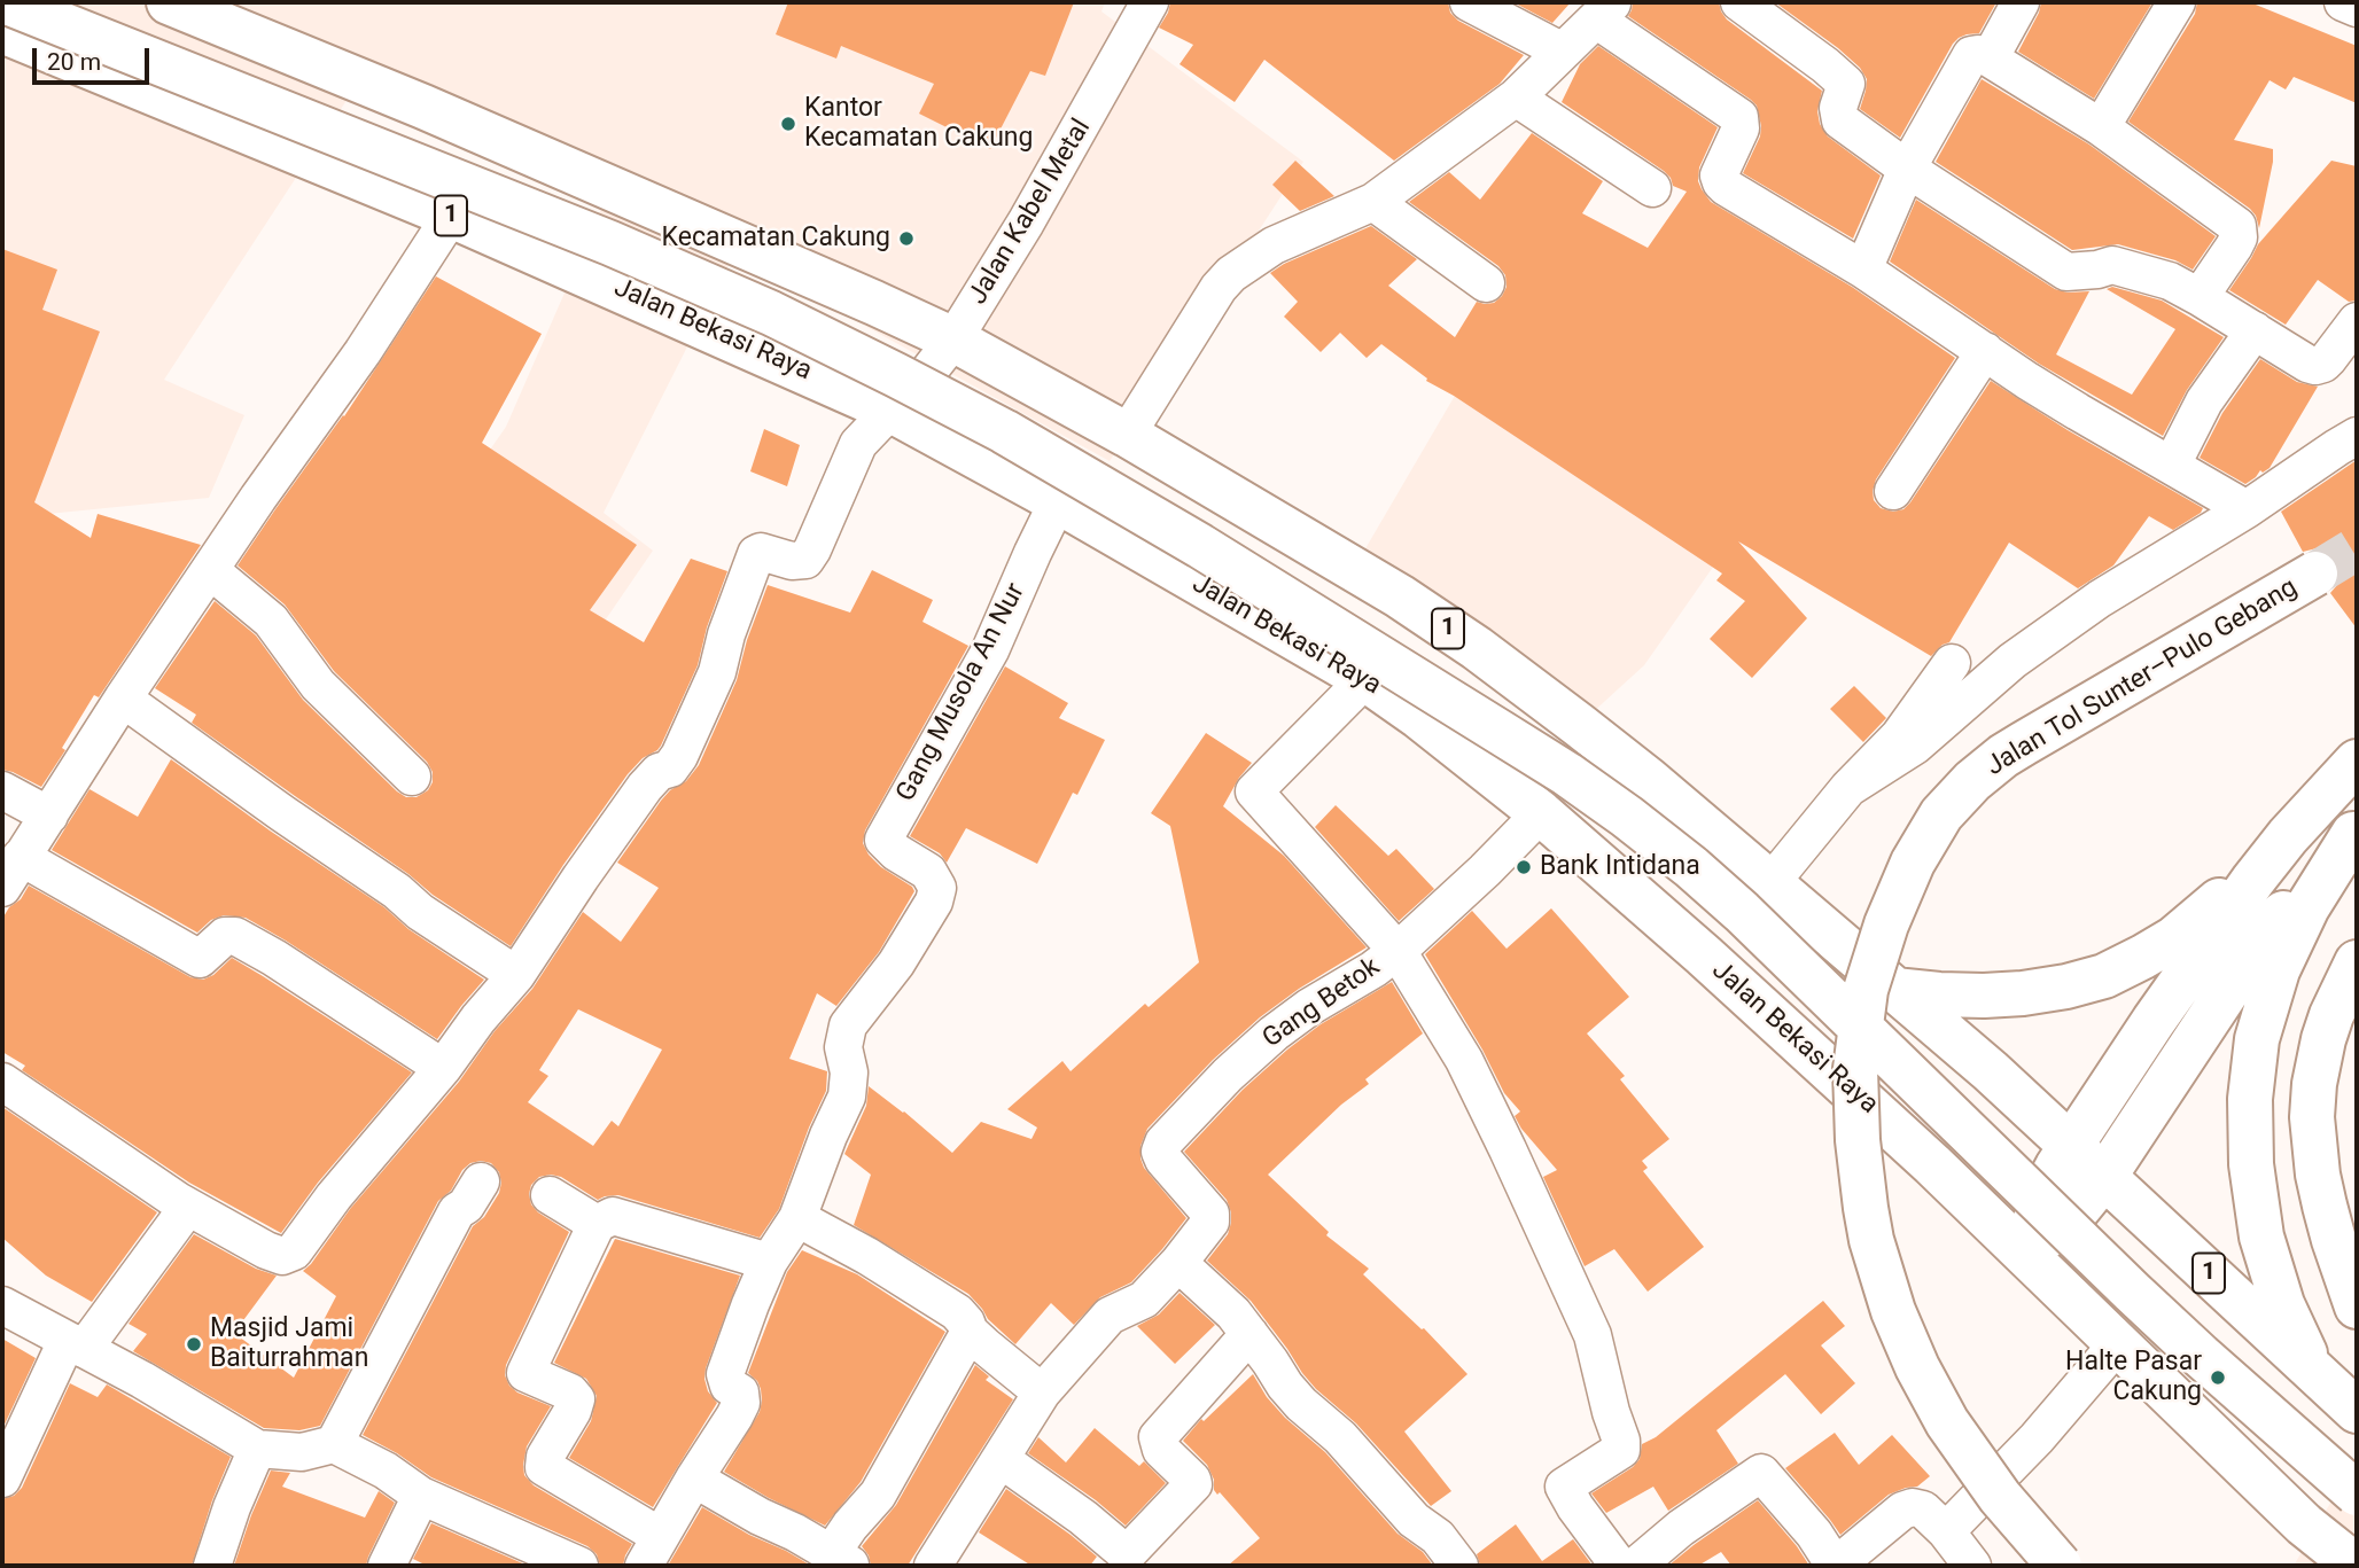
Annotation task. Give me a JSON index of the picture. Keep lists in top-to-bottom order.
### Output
{
  "streets": {
    "highway": ["1", "Jalan Bekasi Raya", "Jalan Tol Sunter–Pulo Gebang"],
    "street": ["Jalan Kabel Metal", "Gang Musola An Nur", "Gang Betok"]
  },
  "crossings": [
    ["Jalan Kabel Metal", "1"],
    ["Jalan Kabel Metal", "Jalan Bekasi Raya"],
    ["Jalan Bekasi Raya", "Gang Musola An Nur"],
    ["Jalan Bekasi Raya", "Gang Betok"]
  ],
  "places": [
    "Kantor Kecamatan Cakung",
    "Kecamatan Cakung",
    "Bank Intidana",
    "Masjid Jami Baiturrahman",
    "Halte Pasar Cakung"
  ],
  "scale_bar": "20 m"
}
